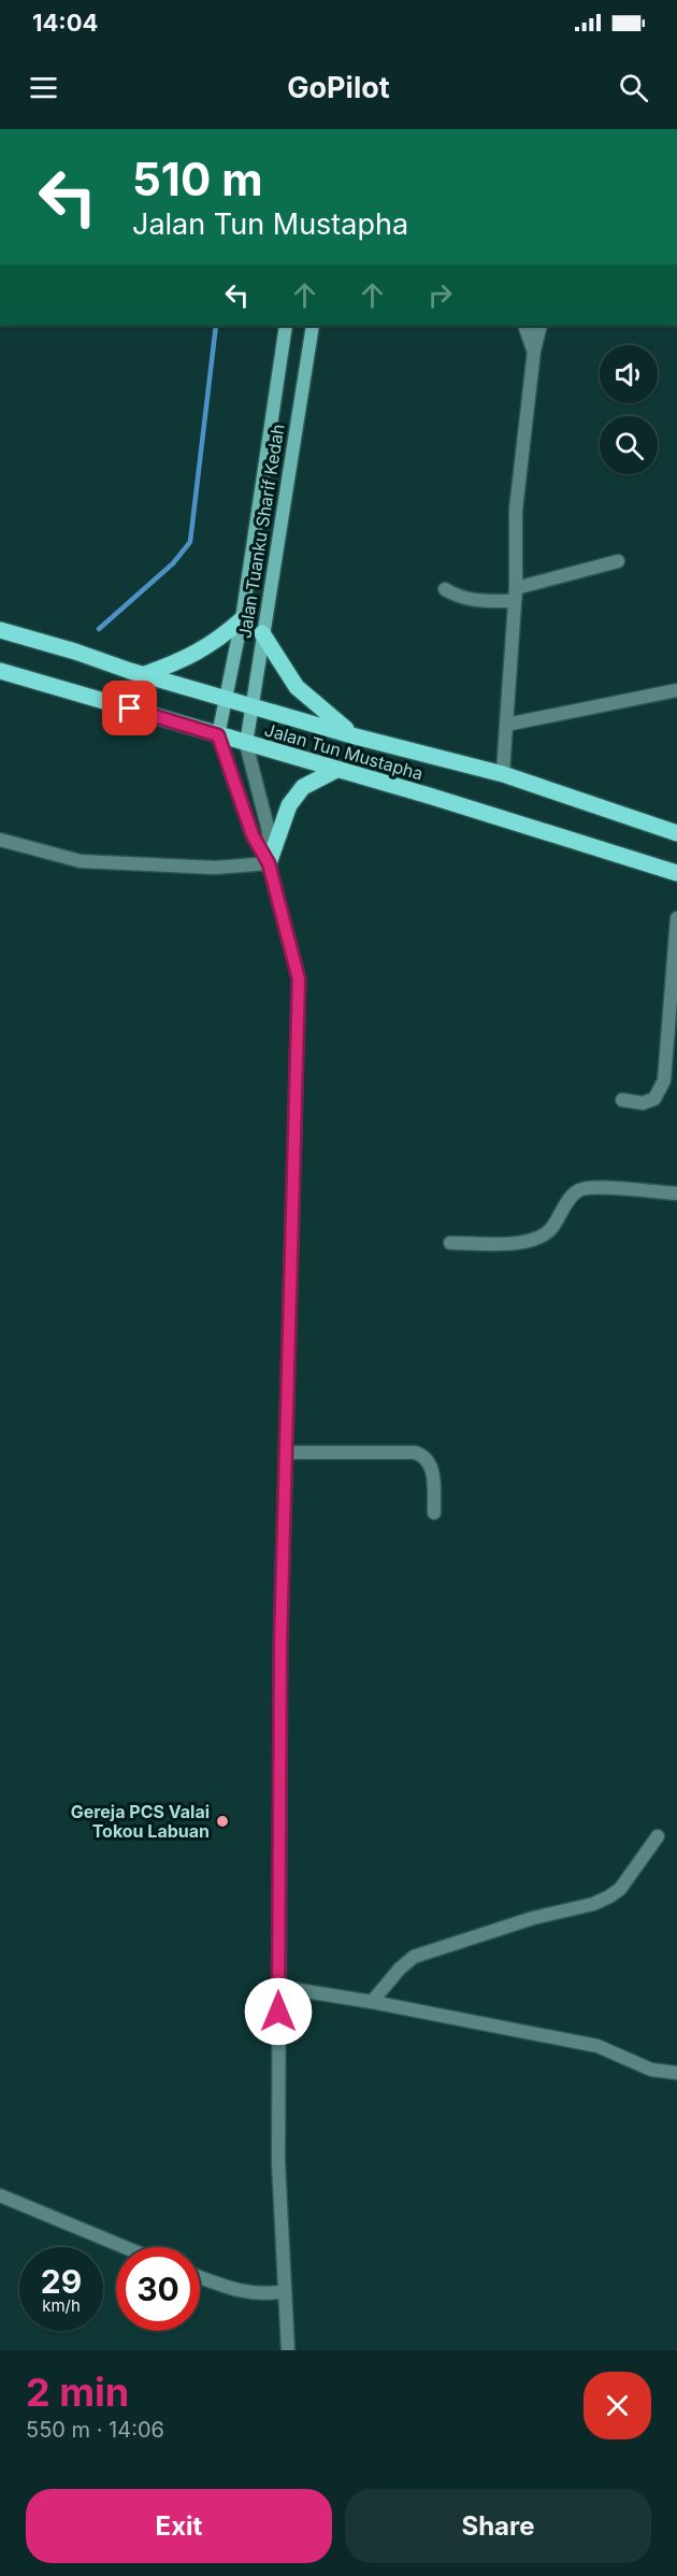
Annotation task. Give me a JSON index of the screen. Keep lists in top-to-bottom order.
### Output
{
  "streets": {
    "main road": ["Jalan Tuanku Sharif Kedah", "Jalan Tun Mustapha"]
  },
  "crossings": [
    ["Jalan Tuanku Sharif Kedah", "Jalan Tun Mustapha"]
  ],
  "places": ["Gereja PCS Valai Tokou Labuan"],
  "page": {
    "status": "14:04",
    "header": "GoPilot",
    "turn": ["510 m", "Jalan Tun Mustapha"],
    "speed": "29 km/h",
    "limit": "30",
    "heading": ["2 min", "550 m · 14:06"],
    "buttons": ["Exit", "Share"]
  }
}
